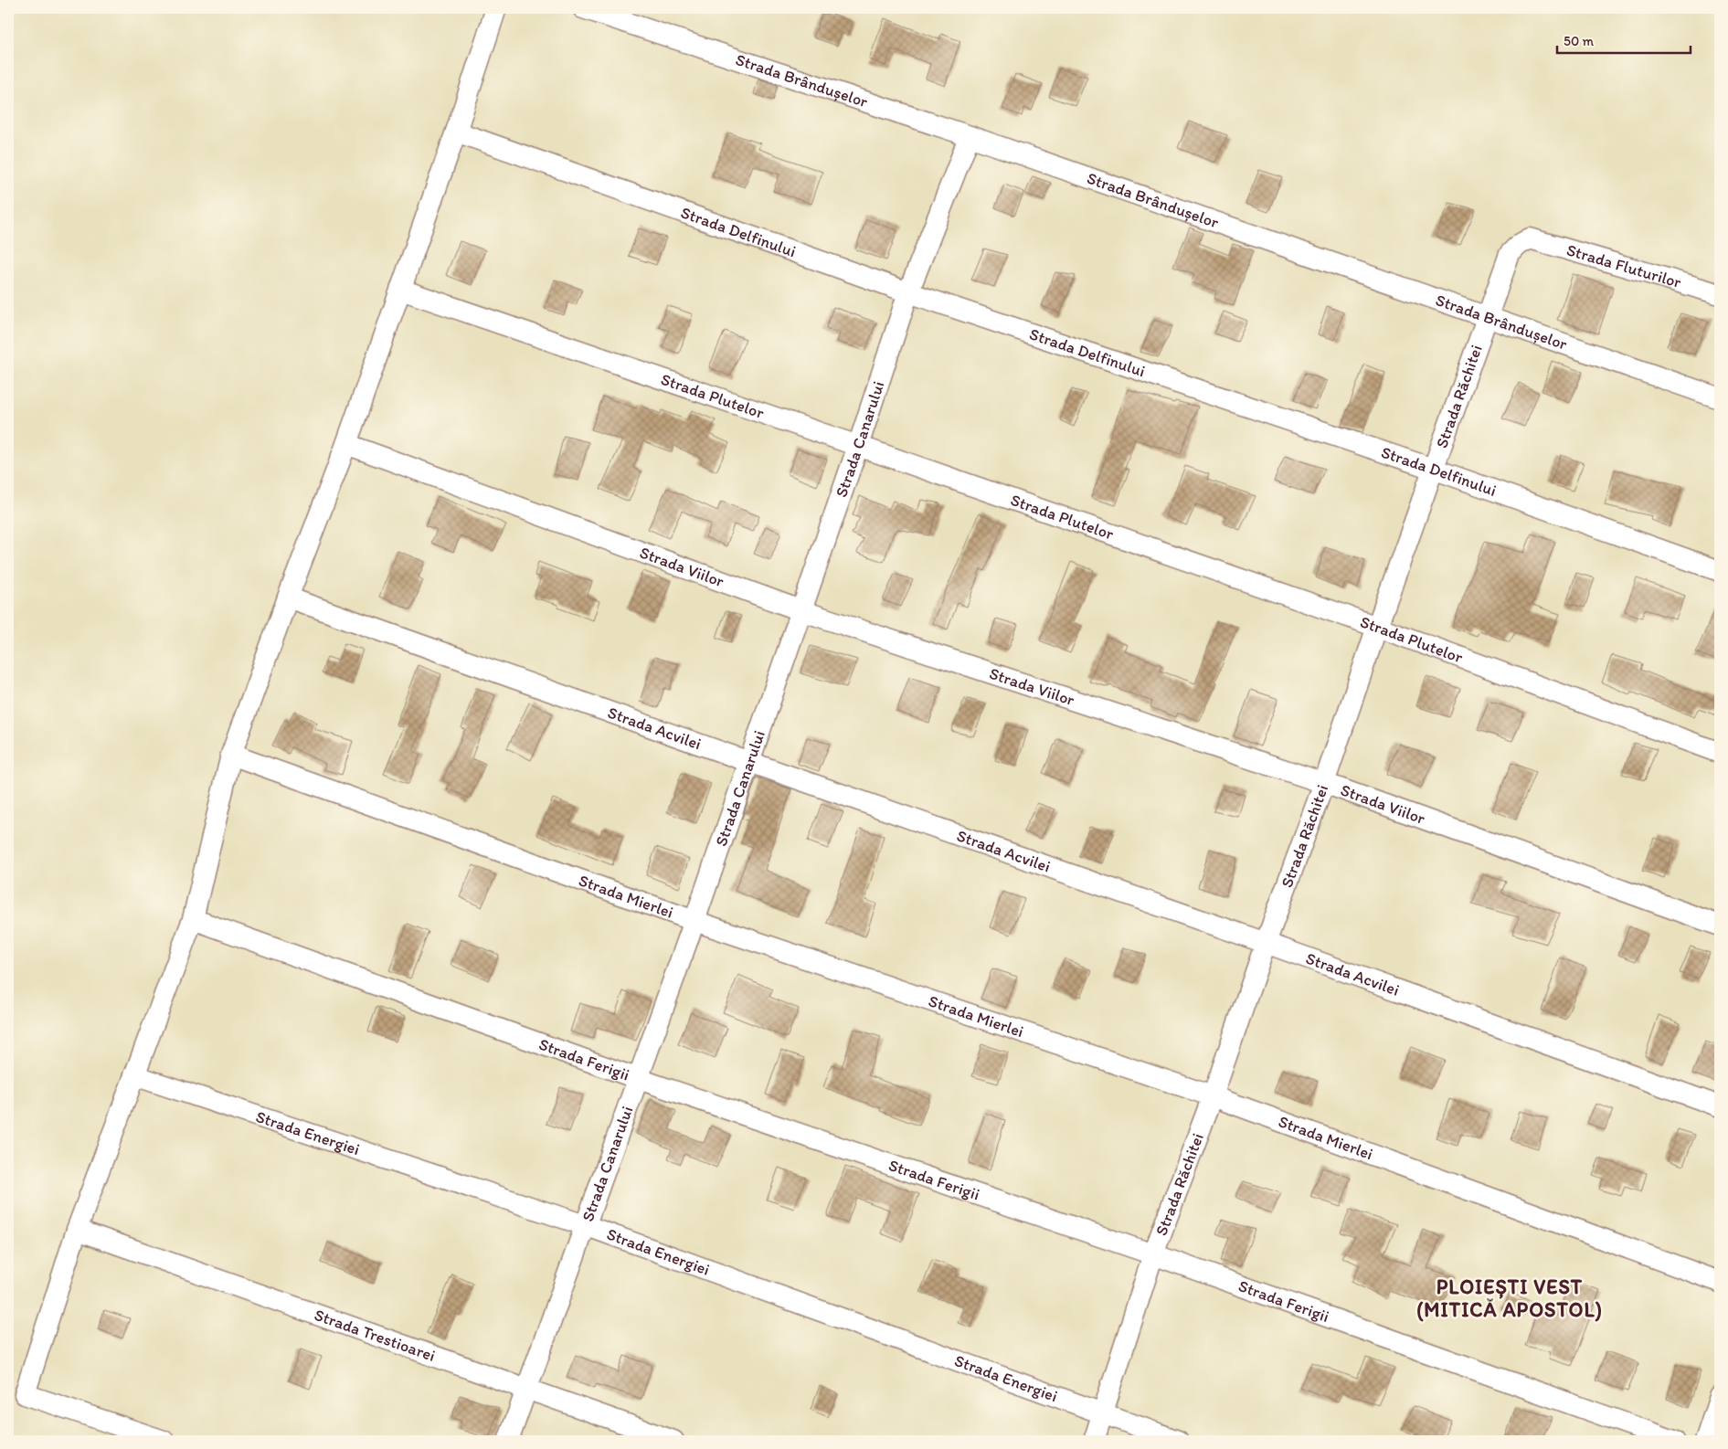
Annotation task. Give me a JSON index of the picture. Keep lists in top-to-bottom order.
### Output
{
  "streets": {
    "street": [
      "Strada Brândușelor",
      "Strada Delfinului",
      "Strada Fluturilor",
      "Strada Plutelor",
      "Strada Răchitei",
      "Strada Canarului",
      "Strada Viilor",
      "Strada Acvilei",
      "Strada Mierlei",
      "Strada Ferigii",
      "Strada Energiei",
      "Strada Trestioarei"
    ]
  },
  "crossings": [
    ["Strada Brândușelor", "Strada Răchitei"],
    ["Strada Brândușelor", "Strada Canarului"],
    ["Strada Delfinului", "Strada Răchitei"],
    ["Strada Delfinului", "Strada Canarului"],
    ["Strada Fluturilor", "Strada Răchitei"],
    ["Strada Plutelor", "Strada Răchitei"],
    ["Strada Plutelor", "Strada Canarului"],
    ["Strada Răchitei", "Strada Viilor"],
    ["Strada Răchitei", "Strada Acvilei"],
    ["Strada Răchitei", "Strada Mierlei"],
    ["Strada Răchitei", "Strada Ferigii"],
    ["Strada Răchitei", "Strada Energiei"],
    ["Strada Canarului", "Strada Viilor"],
    ["Strada Canarului", "Strada Acvilei"],
    ["Strada Canarului", "Strada Mierlei"],
    ["Strada Canarului", "Strada Ferigii"],
    ["Strada Canarului", "Strada Energiei"],
    ["Strada Canarului", "Strada Trestioarei"]
  ],
  "districts": ["PLOIEȘTI VEST (MITICĂ APOSTOL)"],
  "scale_bar": "50 m"
}
